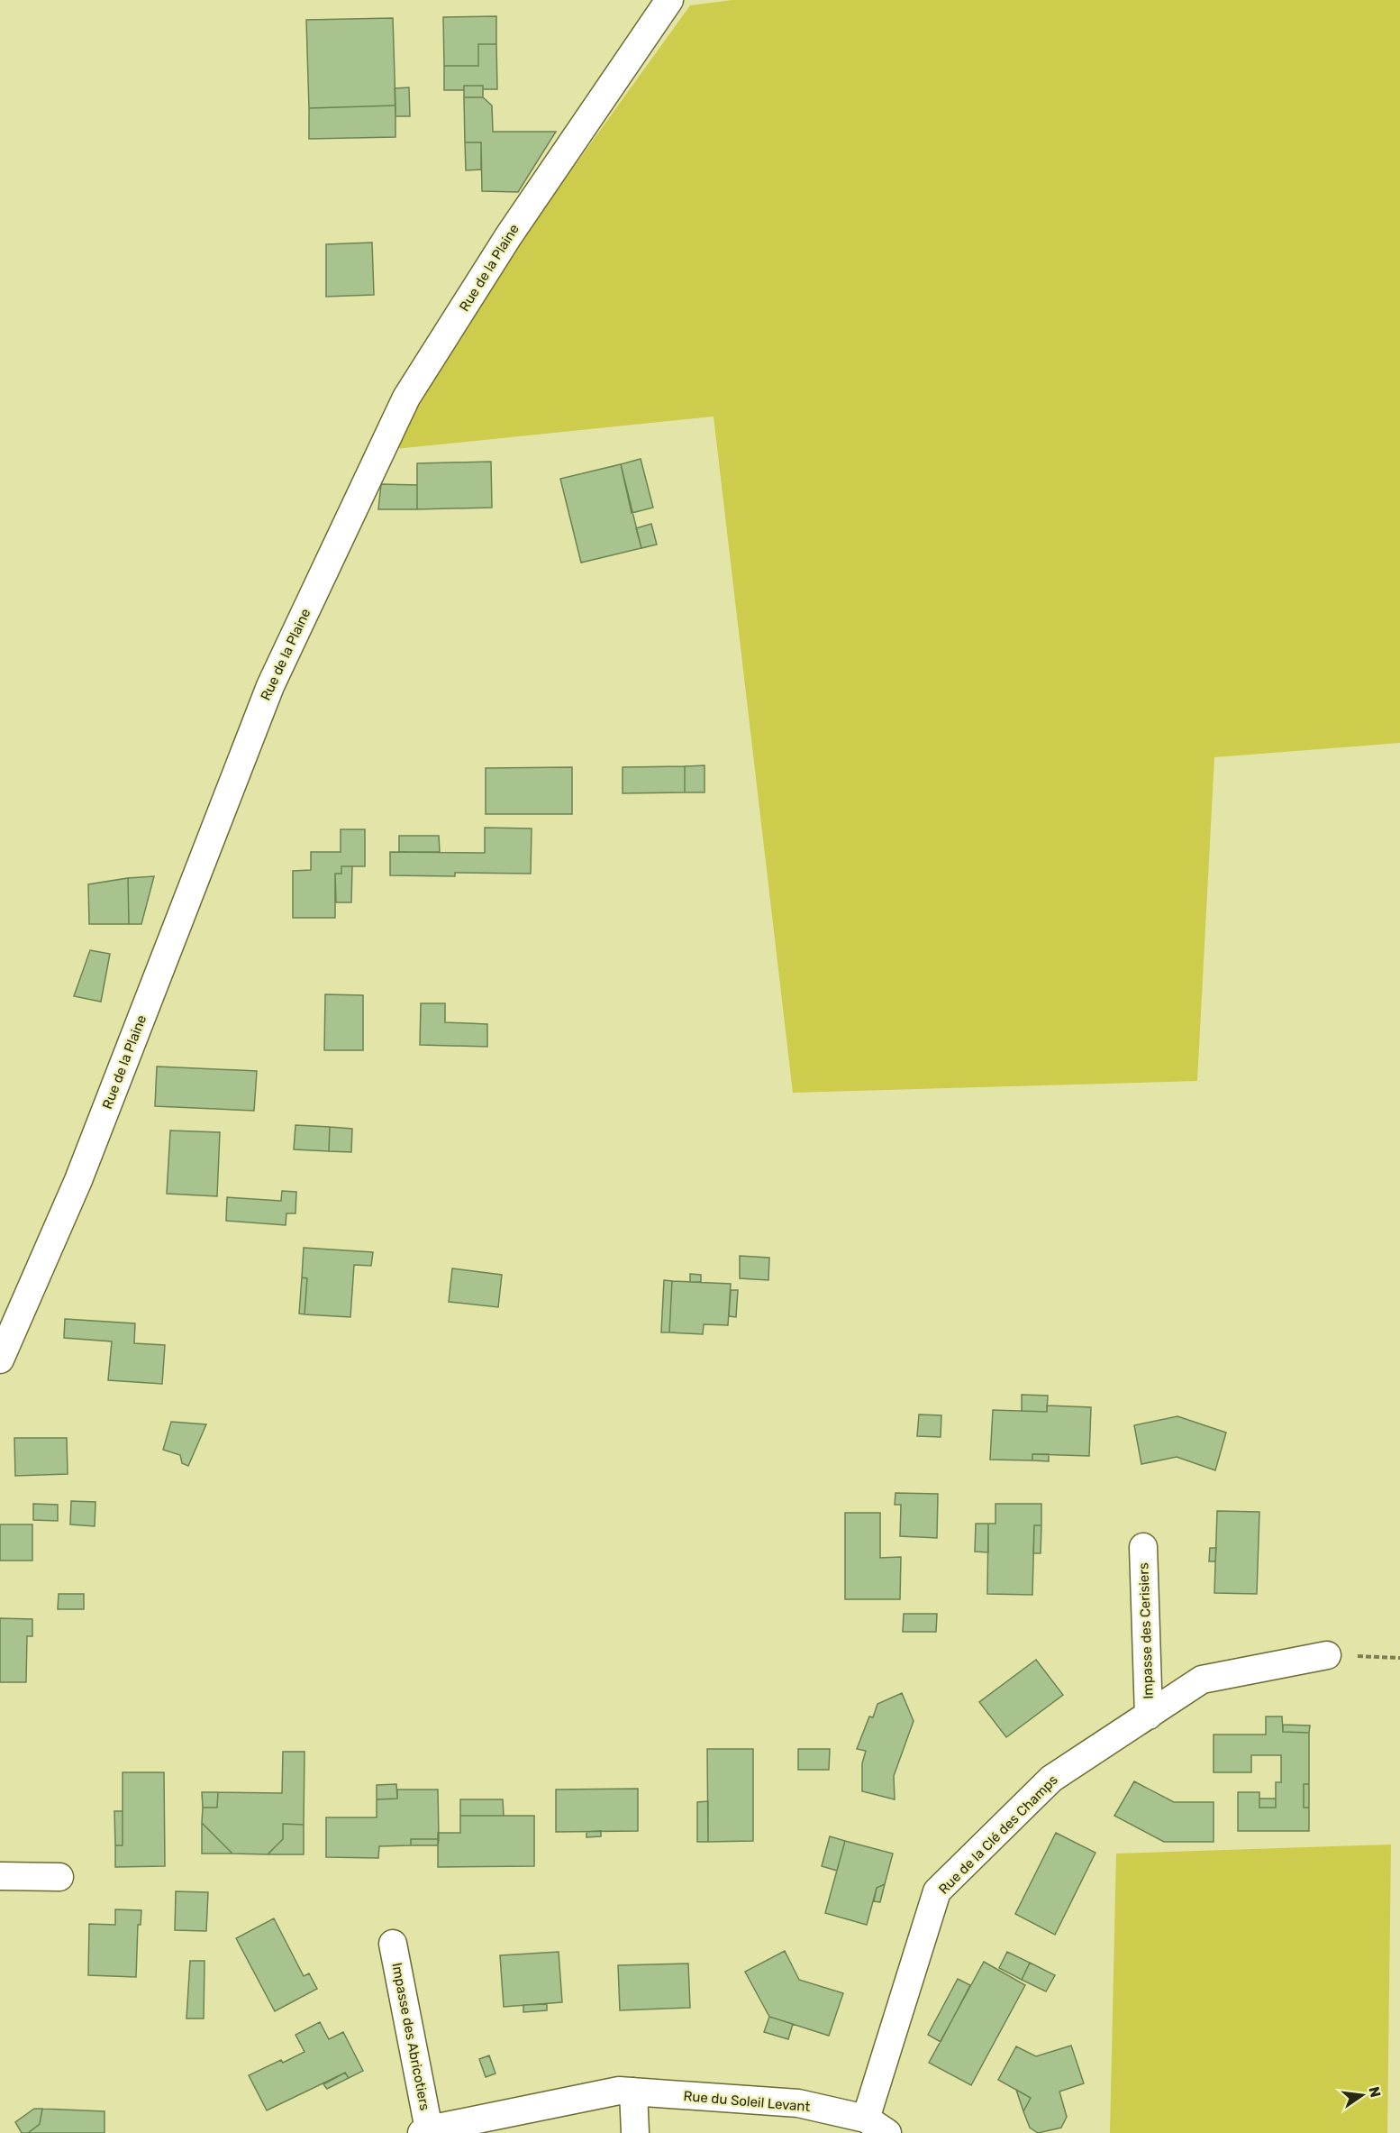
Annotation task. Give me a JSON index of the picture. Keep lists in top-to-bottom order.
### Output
{
  "streets": {
    "street": [
      "Rue de la Plaine",
      "Impasse des Cerisiers",
      "Rue de la Clé des Champs",
      "Impasse des Abricotiers",
      "Rue du Soleil Levant"
    ]
  },
  "crossings": [
    ["Impasse des Cerisiers", "Rue de la Clé des Champs"],
    ["Rue de la Clé des Champs", "Rue du Soleil Levant"],
    ["Impasse des Abricotiers", "Rue du Soleil Levant"]
  ],
  "north": "right"
}
